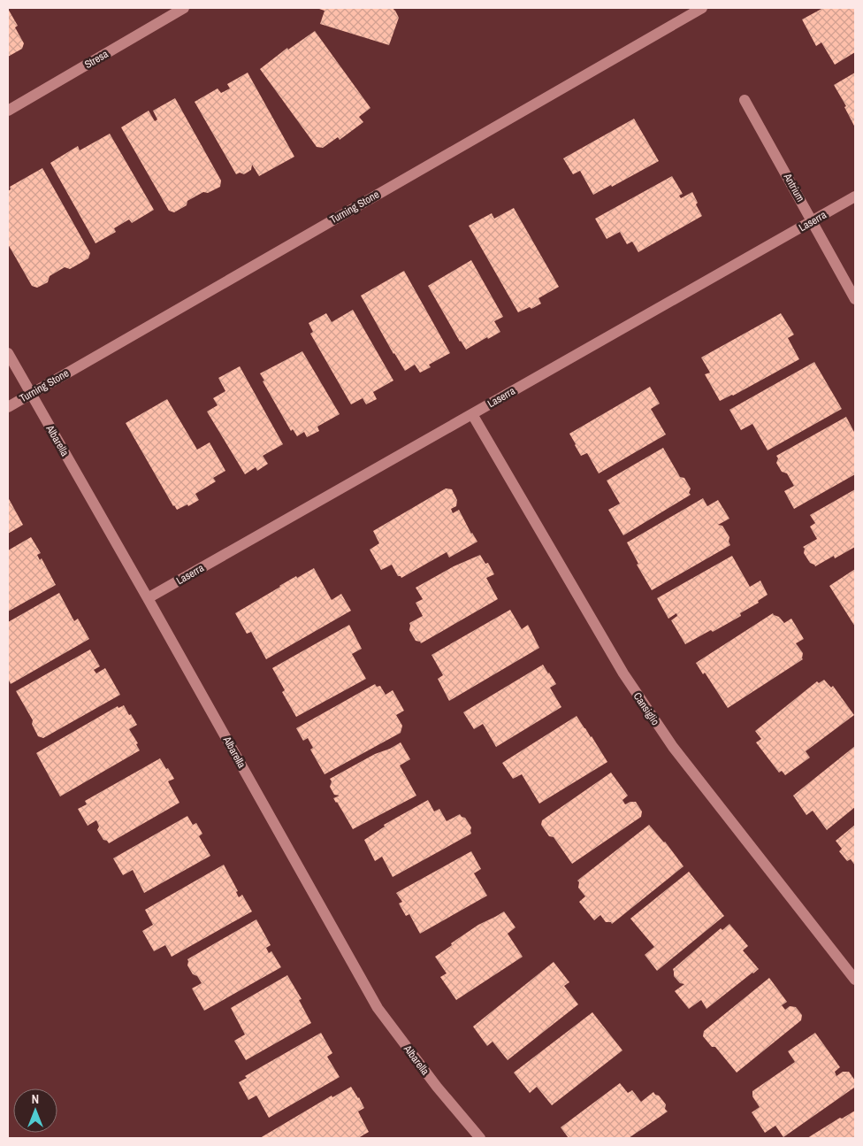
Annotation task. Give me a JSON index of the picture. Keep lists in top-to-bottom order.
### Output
{
  "streets": {
    "street": [
      "Stresa",
      "Antrium",
      "Turning Stone",
      "Laserra",
      "Albarella",
      "Cansiglio"
    ]
  },
  "crossings": [
    ["Antrium", "Laserra"],
    ["Turning Stone", "Albarella"],
    ["Laserra", "Albarella"],
    ["Laserra", "Cansiglio"]
  ],
  "north": "top"
}
